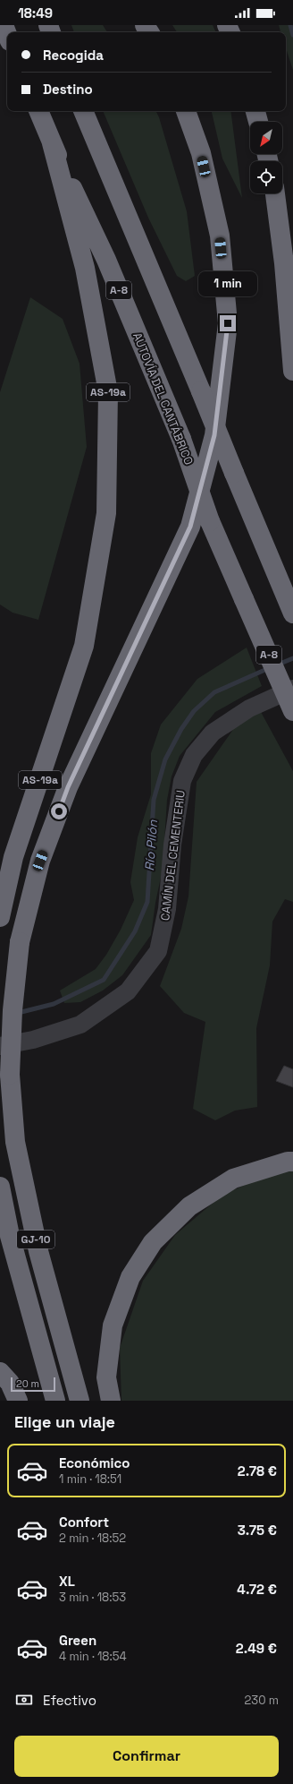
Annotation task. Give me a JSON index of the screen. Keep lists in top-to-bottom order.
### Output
{
  "streets": {
    "highway": [
      "A-8",
      "AS-19a",
      "AUTOVÍA DEL CANTÁBRICO",
      "GJ-10"
    ],
    "street": ["CAMÍN DEL CEMENTERIU"]
  },
  "crossings": [
    ["AS-19a", "AUTOVÍA DEL CANTÁBRICO"],
    ["AS-19a", "GJ-10"]
  ],
  "water": ["Río Pilón"],
  "scale_bar": "20 m",
  "north": "bottom left",
  "page": {
    "status": "18:49",
    "banner": ["Recogida", "Destino"],
    "bubble": "1 min",
    "scale": "20 m",
    "heading": "Elige un viaje",
    "list": [
      {
        "name": "Económico",
        "note": "1 min · 18:51",
        "value": "2.78 €"
      },
      {
        "name": "Confort",
        "note": "2 min · 18:52",
        "value": "3.75 €"
      },
      {
        "name": "XL",
        "note": "3 min · 18:53",
        "value": "4.72 €"
      },
      {
        "name": "Green",
        "note": "4 min · 18:54",
        "value": "2.49 €"
      }
    ],
    "pay": ["Efectivo", "230 m"],
    "buttons": "Confirmar"
  }
}
